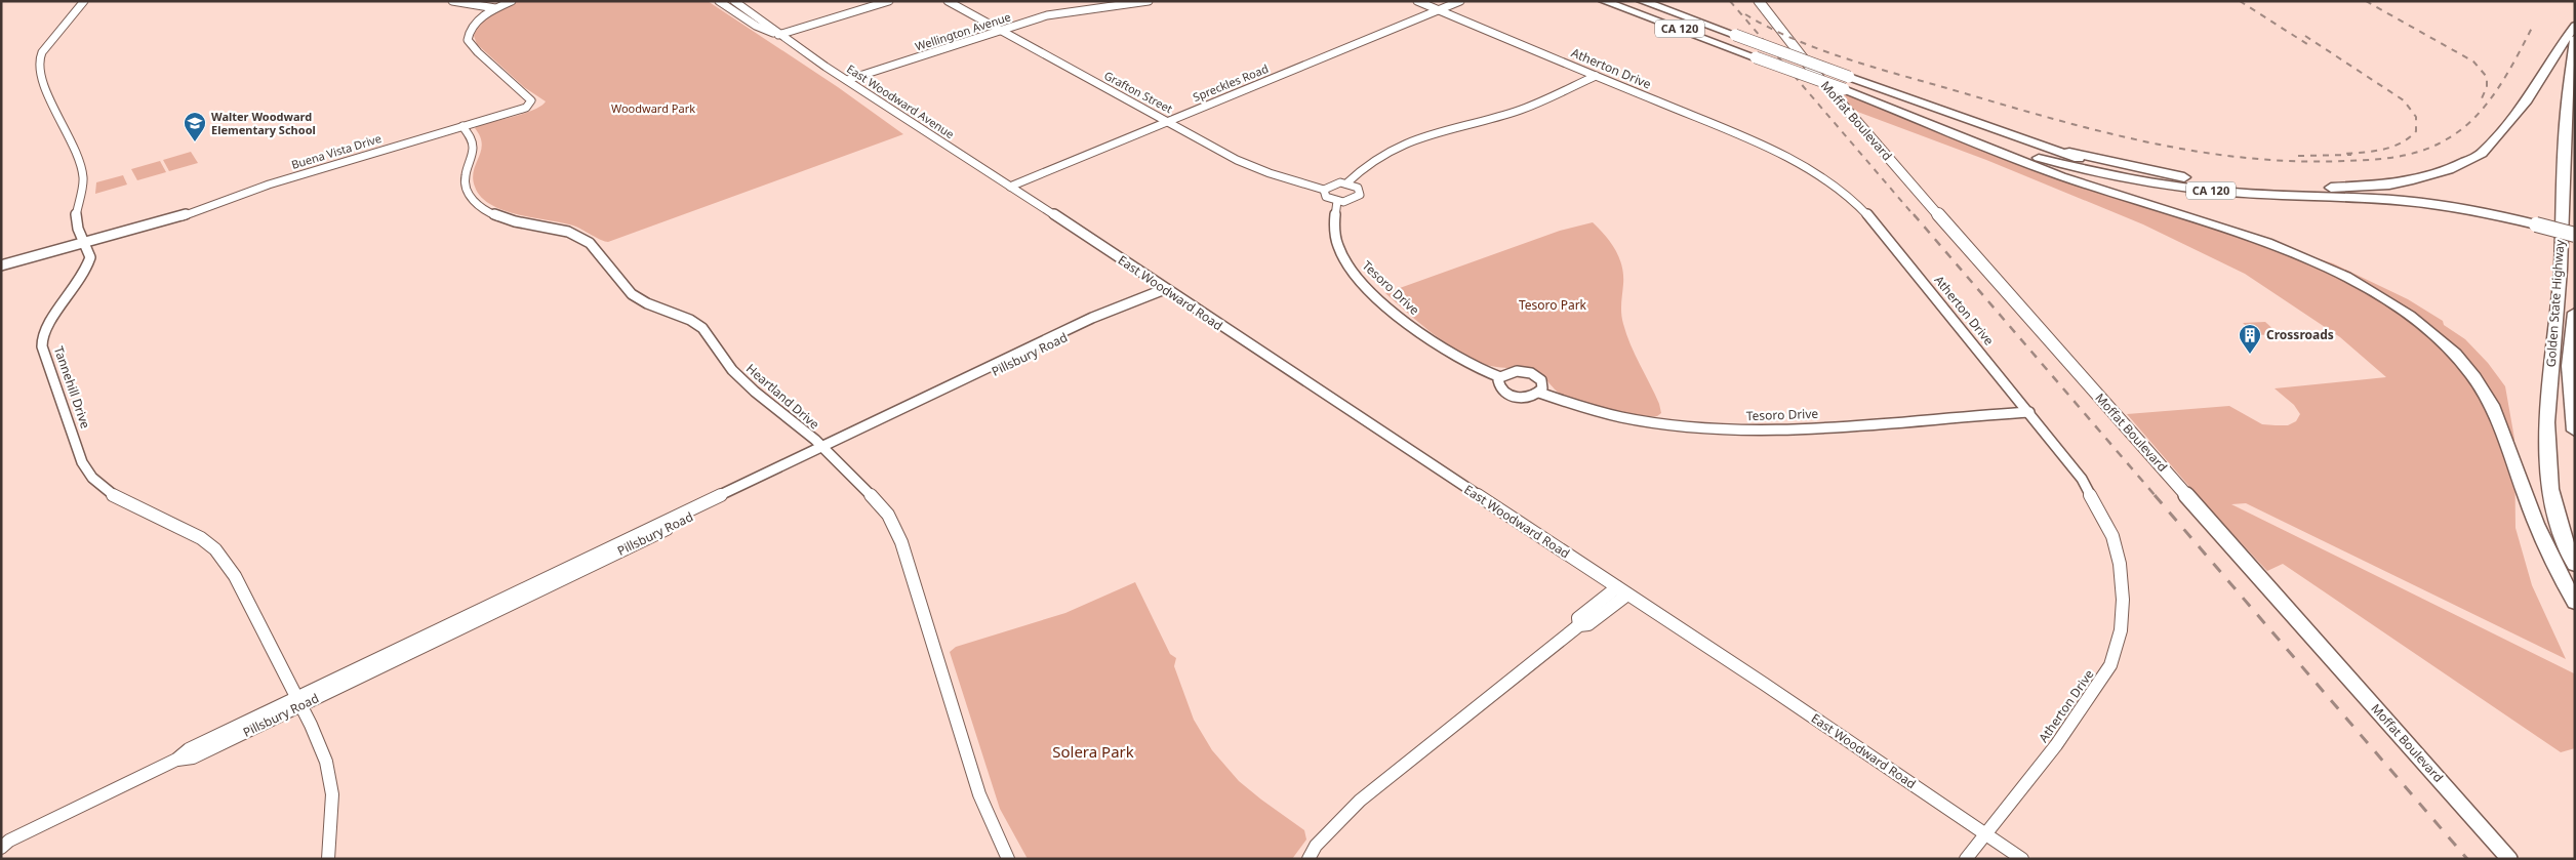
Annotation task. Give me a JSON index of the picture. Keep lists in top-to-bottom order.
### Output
{
  "streets": {
    "highway": ["CA 120", "Golden State Highway"],
    "main road": ["Moffat Boulevard"],
    "street": [
      "Wellington Avenue",
      "Atherton Drive",
      "Spreckles Road",
      "Grafton Street",
      "East Woodward Avenue",
      "Buena Vista Drive",
      "Tesoro Drive",
      "East Woodward Road",
      "Pillsbury Road",
      "Tannehill Drive",
      "Heartland Drive"
    ]
  },
  "crossings": [
    ["Wellington Avenue", "Grafton Street"],
    ["Wellington Avenue", "East Woodward Avenue"],
    ["Atherton Drive", "Spreckles Road"],
    ["Atherton Drive", "Tesoro Drive"],
    ["Atherton Drive", "East Woodward Road"],
    ["Spreckles Road", "Grafton Street"],
    ["Spreckles Road", "East Woodward Avenue"],
    ["Spreckles Road", "East Woodward Road"],
    ["East Woodward Avenue", "East Woodward Road"],
    ["Buena Vista Drive", "Tannehill Drive"],
    ["Buena Vista Drive", "Heartland Drive"],
    ["East Woodward Road", "Pillsbury Road"],
    ["Pillsbury Road", "Tannehill Drive"],
    ["Pillsbury Road", "Heartland Drive"]
  ],
  "parks": ["Woodward Park", "Tesoro Park", "Solera Park"],
  "places": {
    "school or university": ["Walter Woodward Elementary School"],
    "building": ["Crossroads"]
  }
}
